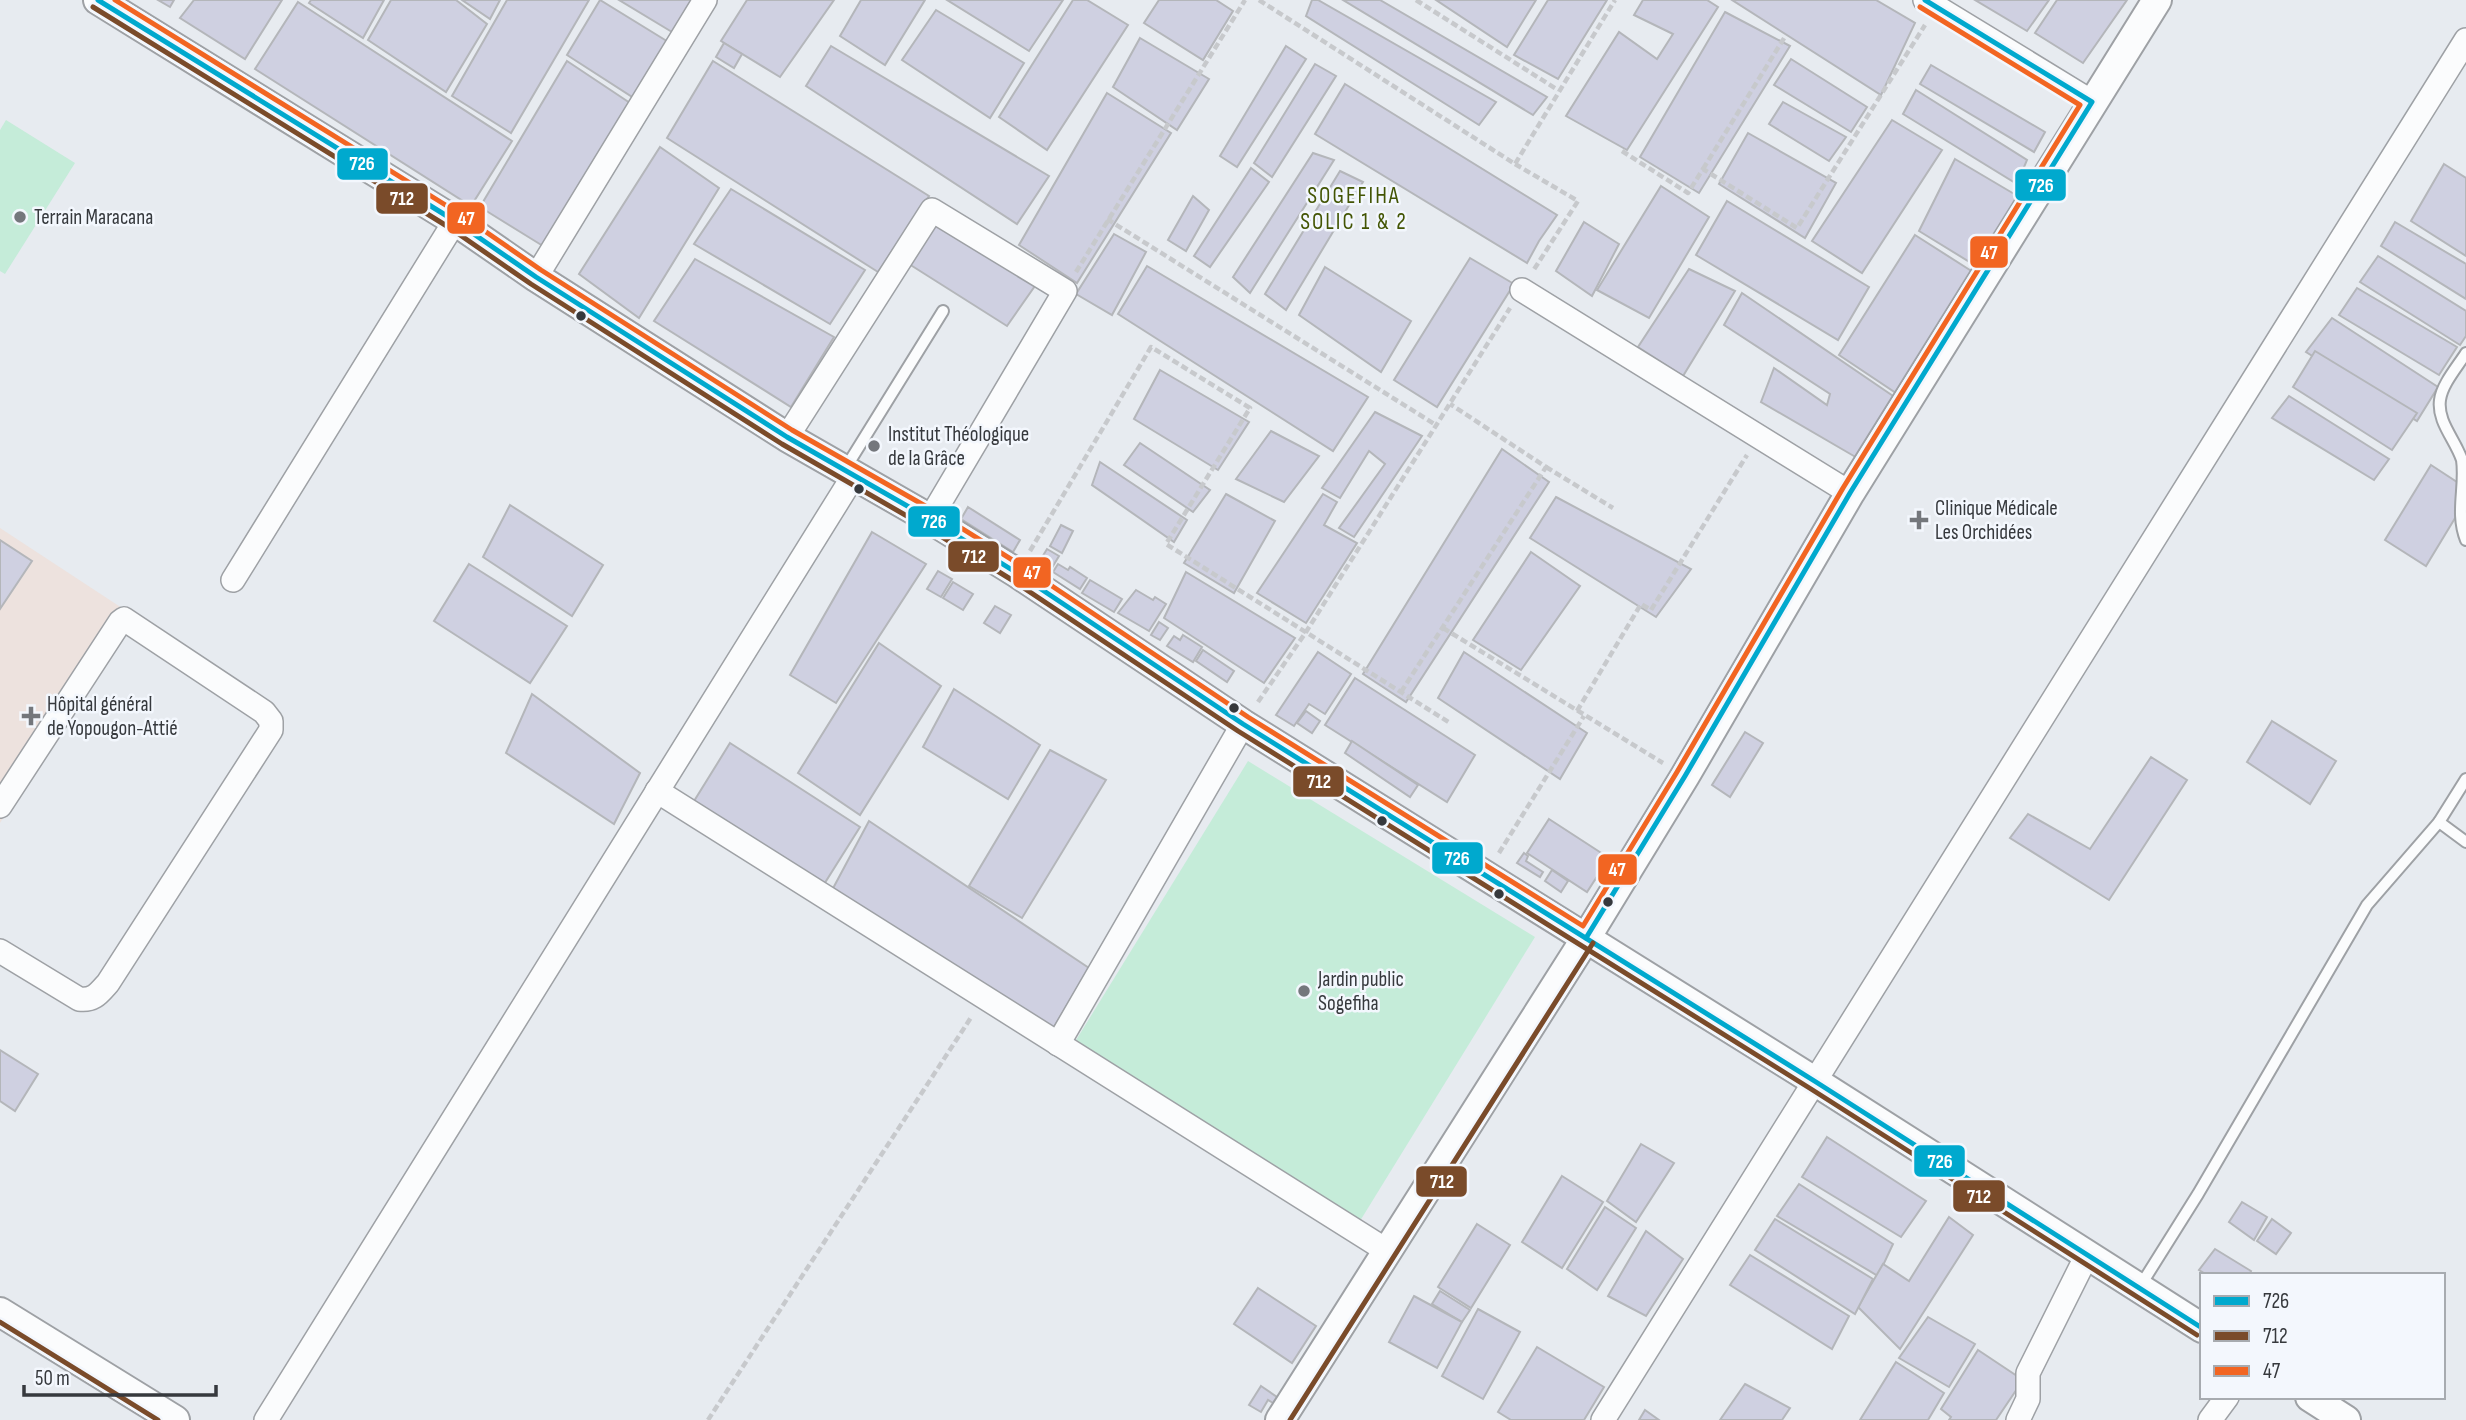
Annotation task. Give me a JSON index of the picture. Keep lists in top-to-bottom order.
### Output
{
  "districts": ["SOGEFIHA SOLIC 1 & 2"],
  "places": {
    "other": ["Terrain Maracana", "Institut Théologique de la Grâce", "Jardin public Sogefiha"],
    "health": ["Clinique Médicale Les Orchidées", "Hôpital général de Yopougon-Attié"]
  },
  "lines": ["transit line 726", "transit line 47", "transit line 712"],
  "legend": ["726", "712", "47"],
  "scale_bar": "50 m"
}
